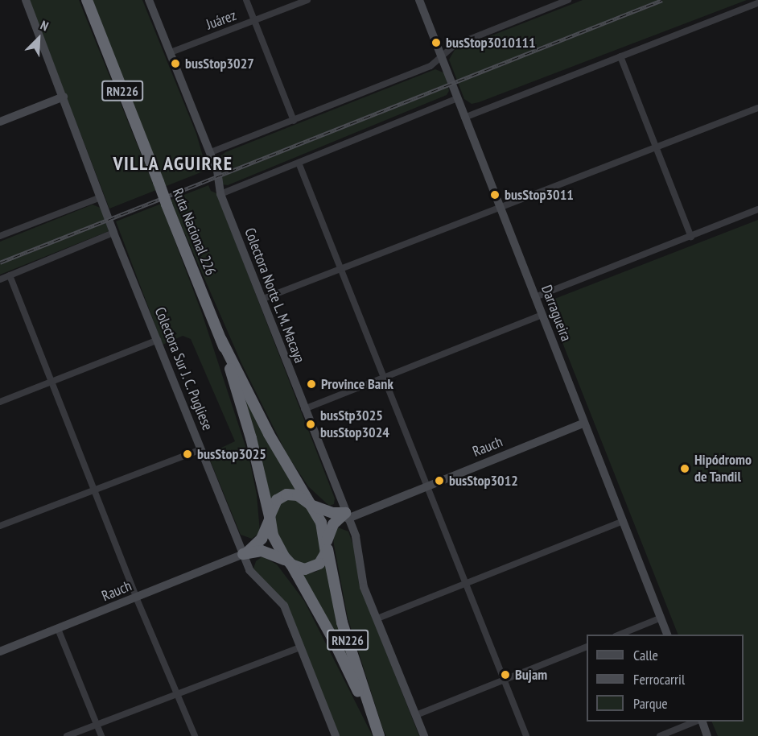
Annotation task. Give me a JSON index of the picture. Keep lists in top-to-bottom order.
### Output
{
  "streets": {
    "highway": ["RN226", "Ruta Nacional 226"],
    "main road": [
      "Colectora Norte L. M. Macaya",
      "Darragueira",
      "Colectora Sur J. C. Pugliese",
      "Rauch"
    ],
    "street": ["Juárez"]
  },
  "crossings": [
    ["Juárez", "Colectora Norte L. M. Macaya"],
    ["Colectora Norte L. M. Macaya", "Rauch"],
    ["Darragueira", "Rauch"],
    ["Colectora Sur J. C. Pugliese", "Rauch"]
  ],
  "districts": ["VILLA AGUIRRE"],
  "places": [
    "busStop3010111",
    "busStop3027",
    "busStop3011",
    "Province Bank",
    "busStp3025 busStop3024",
    "busStop3025",
    "Hipódromo de Tandil",
    "busStop3012",
    "Bujam"
  ],
  "legend": ["Calle", "Ferrocarril", "Parque"],
  "north": "top right"
}
